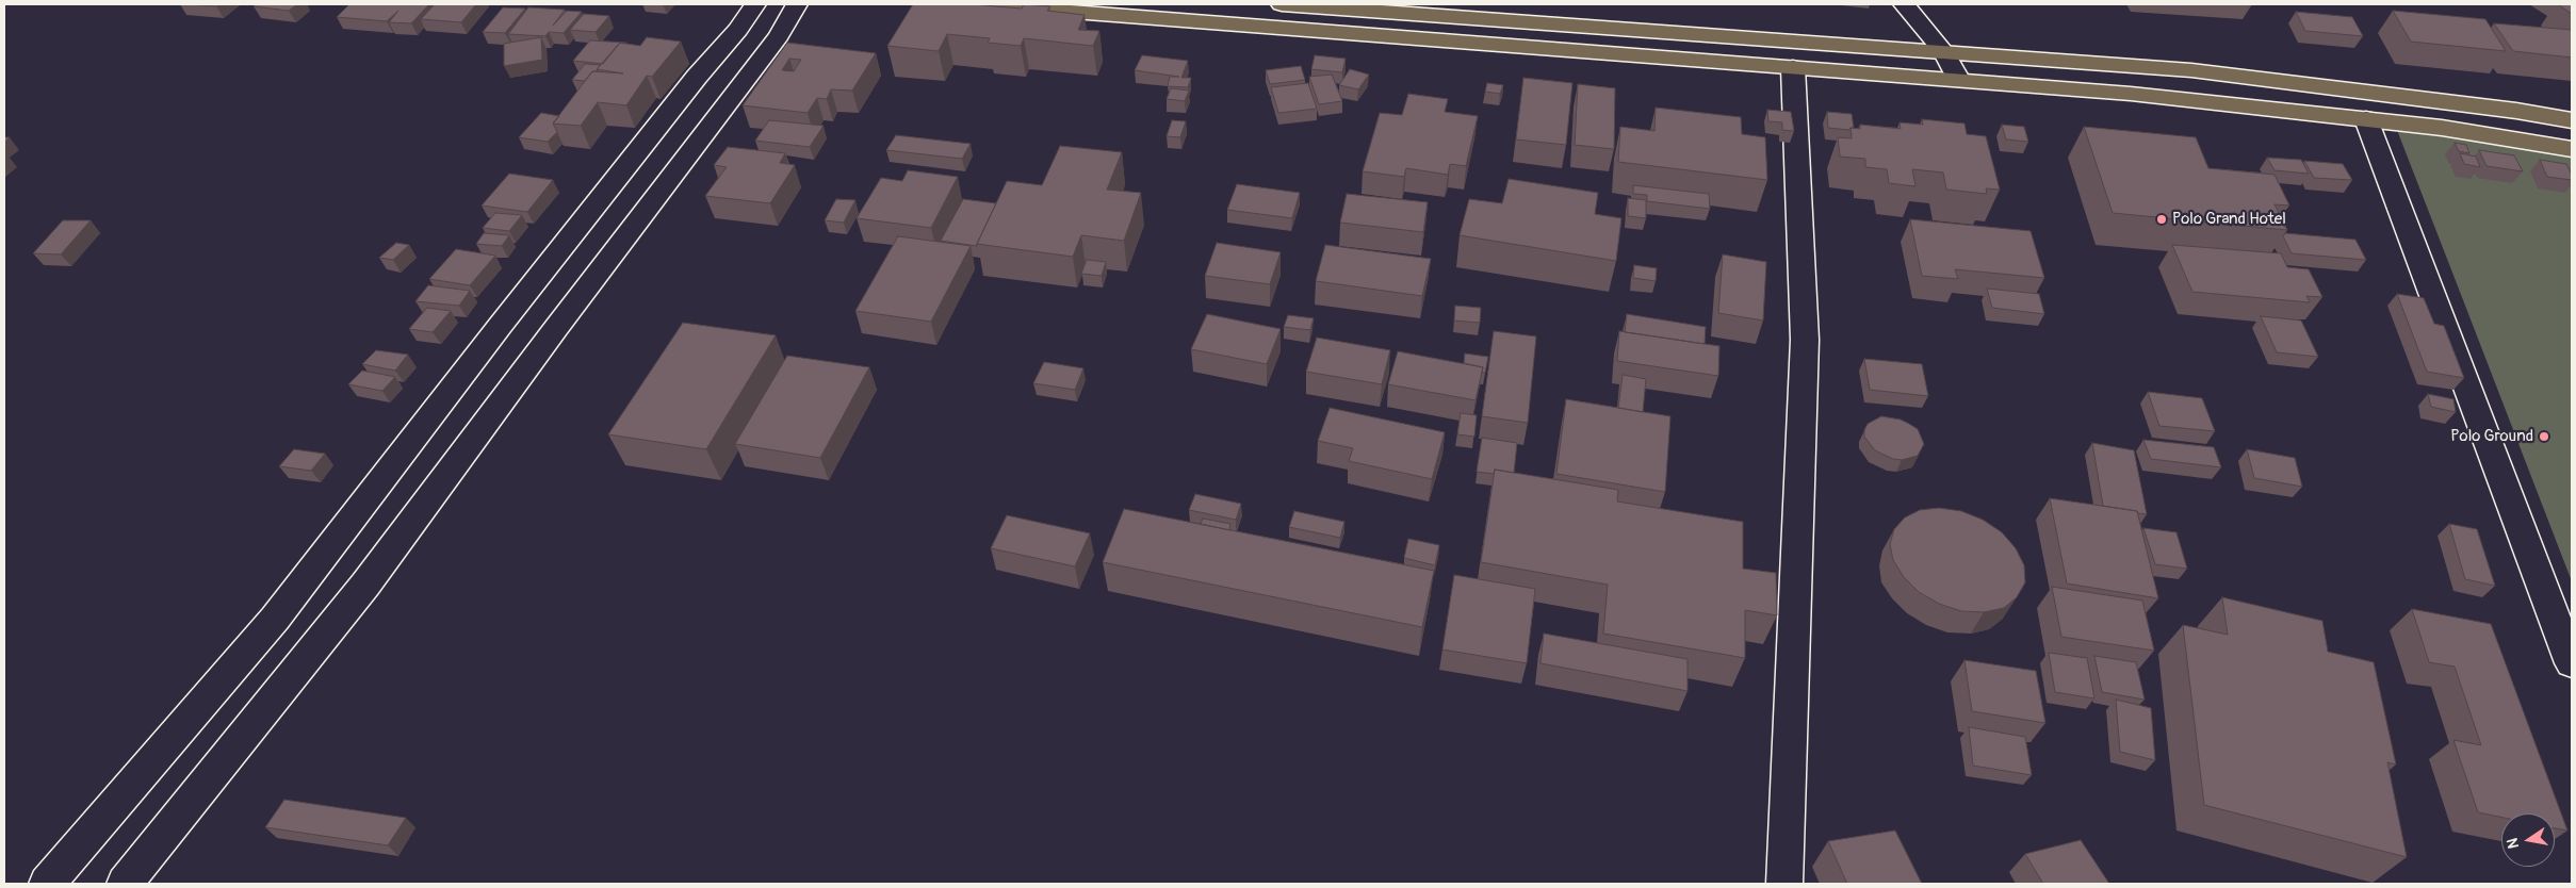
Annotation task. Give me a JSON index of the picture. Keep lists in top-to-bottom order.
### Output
{
  "places": ["Polo Grand Hotel", "Polo Ground"],
  "north": "left"
}
